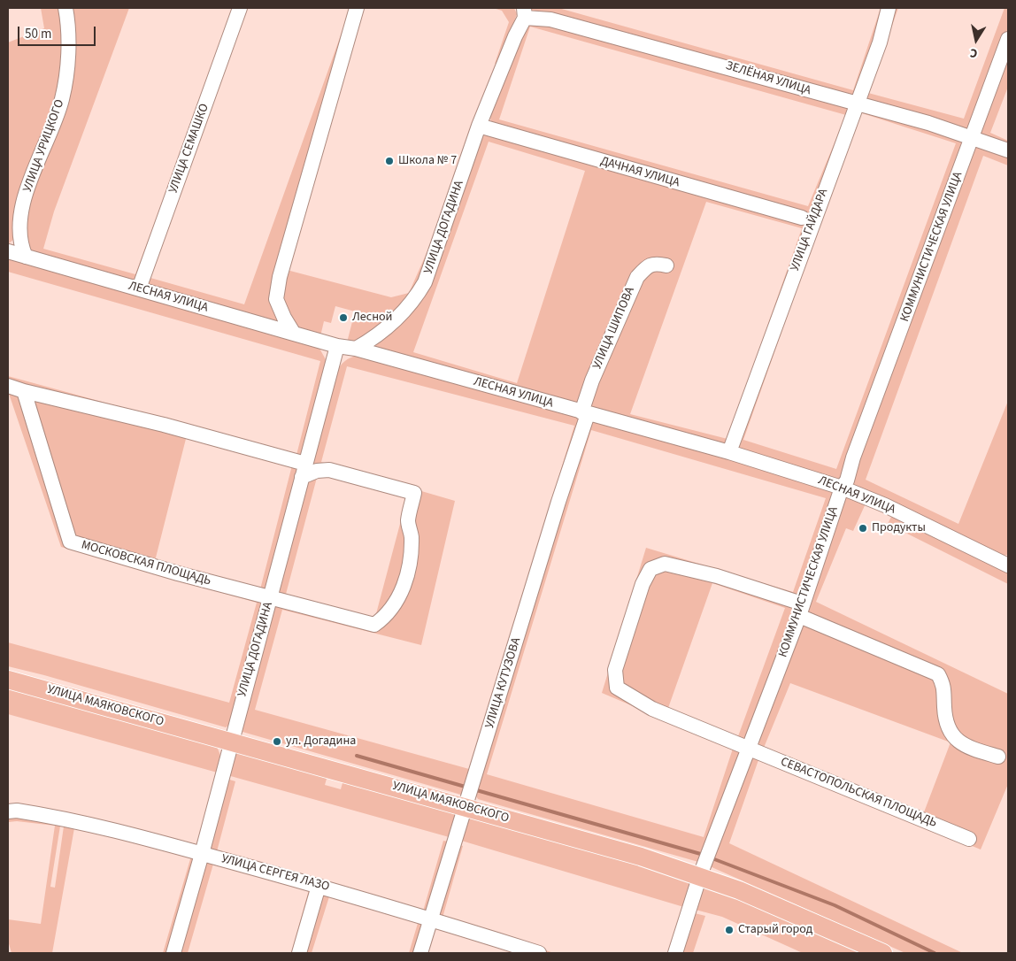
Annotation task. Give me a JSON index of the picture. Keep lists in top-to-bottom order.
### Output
{
  "streets": {
    "main road": ["УЛИЦА МАЯКОВСКОГО"],
    "street": [
      "ЗЕЛЁНАЯ УЛИЦА",
      "УЛИЦА УРИЦКОГО",
      "УЛИЦА СЕМАШКО",
      "ДАЧНАЯ УЛИЦА",
      "УЛИЦА ДОГАДИНА",
      "УЛИЦА ГАЙДАРА",
      "КОММУНИСТИЧЕСКАЯ УЛИЦА",
      "ЛЕСНАЯ УЛИЦА",
      "УЛИЦА ШИПОВА",
      "МОСКОВСКАЯ ПЛОЩАДЬ",
      "УЛИЦА КУТУЗОВА",
      "СЕВАСТОПОЛЬСКАЯ ПЛОЩАДЬ",
      "УЛИЦА СЕРГЕЯ ЛАЗО"
    ]
  },
  "crossings": [
    ["ЗЕЛЁНАЯ УЛИЦА", "УЛИЦА ДОГАДИНА"],
    ["ЗЕЛЁНАЯ УЛИЦА", "УЛИЦА ГАЙДАРА"],
    ["ЗЕЛЁНАЯ УЛИЦА", "КОММУНИСТИЧЕСКАЯ УЛИЦА"],
    ["УЛИЦА УРИЦКОГО", "ЛЕСНАЯ УЛИЦА"],
    ["УЛИЦА СЕМАШКО", "ЛЕСНАЯ УЛИЦА"],
    ["ДАЧНАЯ УЛИЦА", "УЛИЦА ДОГАДИНА"],
    ["УЛИЦА ДОГАДИНА", "ЛЕСНАЯ УЛИЦА"],
    ["УЛИЦА ДОГАДИНА", "МОСКОВСКАЯ ПЛОЩАДЬ"],
    ["УЛИЦА ДОГАДИНА", "УЛИЦА МАЯКОВСКОГО"],
    ["УЛИЦА ДОГАДИНА", "УЛИЦА СЕРГЕЯ ЛАЗО"],
    ["УЛИЦА ГАЙДАРА", "ЛЕСНАЯ УЛИЦА"],
    ["КОММУНИСТИЧЕСКАЯ УЛИЦА", "ЛЕСНАЯ УЛИЦА"],
    ["КОММУНИСТИЧЕСКАЯ УЛИЦА", "УЛИЦА МАЯКОВСКОГО"],
    ["КОММУНИСТИЧЕСКАЯ УЛИЦА", "СЕВАСТОПОЛЬСКАЯ ПЛОЩАДЬ"],
    ["ЛЕСНАЯ УЛИЦА", "УЛИЦА ШИПОВА"],
    ["ЛЕСНАЯ УЛИЦА", "УЛИЦА КУТУЗОВА"],
    ["УЛИЦА ШИПОВА", "УЛИЦА КУТУЗОВА"],
    ["УЛИЦА КУТУЗОВА", "УЛИЦА МАЯКОВСКОГО"],
    ["УЛИЦА КУТУЗОВА", "УЛИЦА СЕРГЕЯ ЛАЗО"]
  ],
  "places": [
    "Школа № 7",
    "Лесной",
    "Продукты",
    "ул. Догадина",
    "Старый город"
  ],
  "scale_bar": "50 m",
  "north": "bottom"
}
